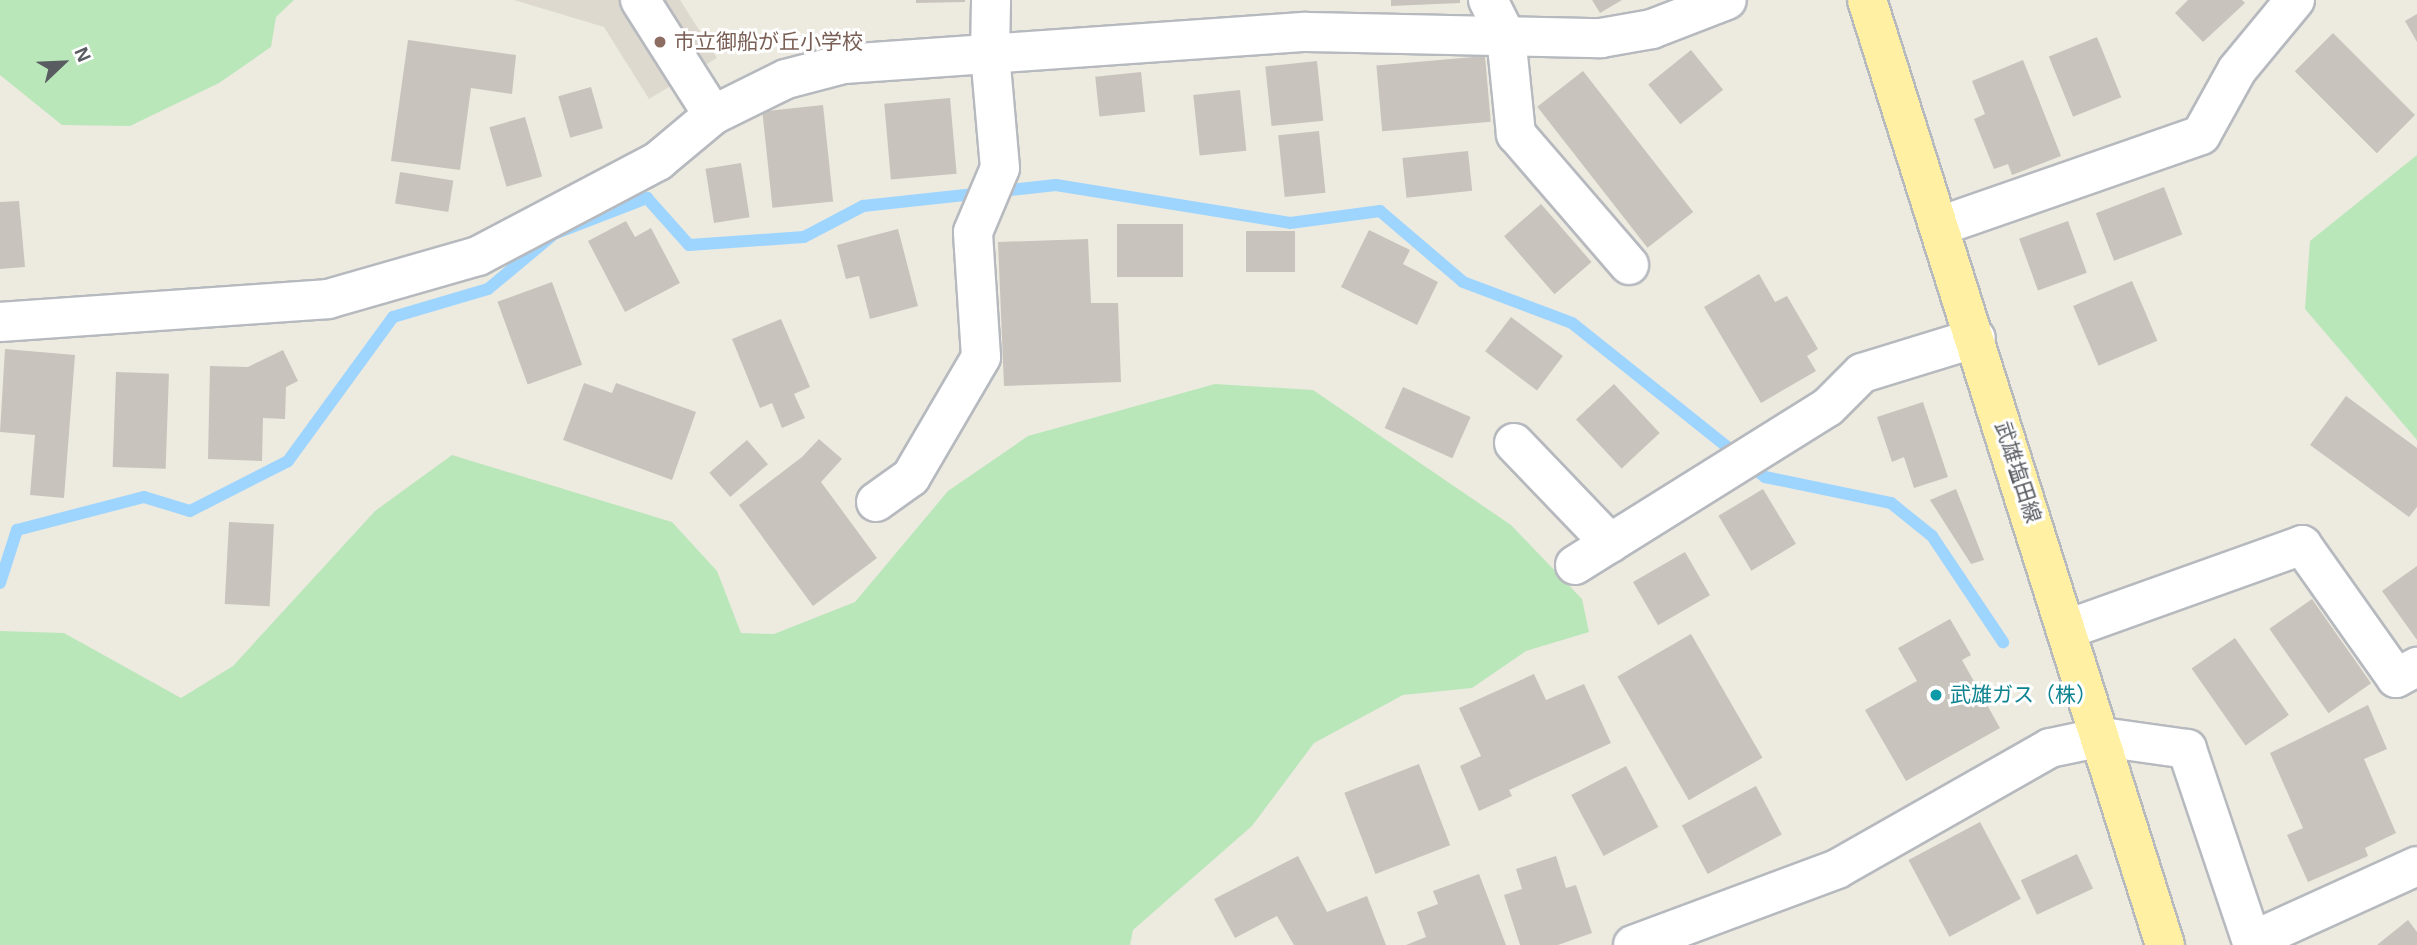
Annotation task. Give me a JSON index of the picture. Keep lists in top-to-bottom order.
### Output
{
  "streets": {
    "main road": ["武雄塩田線"]
  },
  "places": ["市立御船が丘小学校", "武雄ガス（株）"],
  "north": "top right"
}
